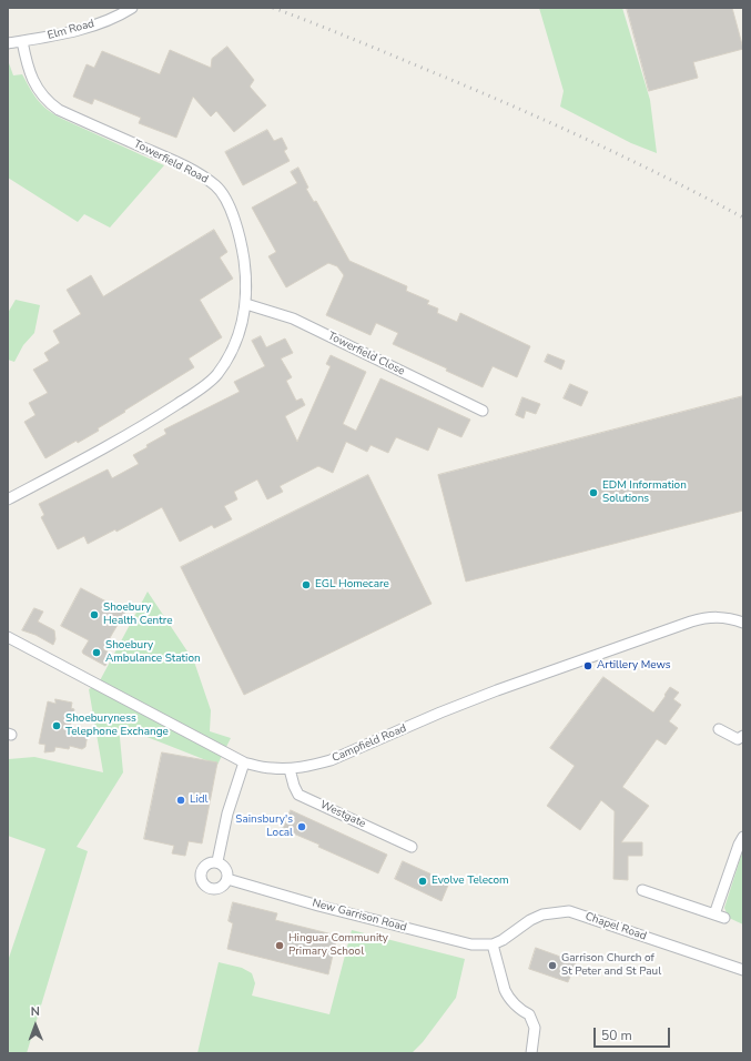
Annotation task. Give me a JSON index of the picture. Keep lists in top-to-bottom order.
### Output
{
  "streets": {
    "street": [
      "Elm Road",
      "Towerfield Road",
      "Towerfield Close",
      "Campfield Road",
      "Westgate",
      "New Garrison Road",
      "Chapel Road"
    ]
  },
  "crossings": [
    ["Elm Road", "Towerfield Road"],
    ["Towerfield Road", "Towerfield Close"],
    ["Campfield Road", "Westgate"],
    ["New Garrison Road", "Chapel Road"]
  ],
  "places": [
    "EDM Information Solutions",
    "EGL Homecare",
    "Shoebury Health Centre",
    "Shoebury Ambulance Station",
    "Artillery Mews",
    "Shoeburyness Telephone Exchange",
    "Lidl",
    "Sainsbury's Local",
    "Evolve Telecom",
    "Hinguar Community Primary School",
    "Garrison Church of St Peter and St Paul"
  ],
  "scale_bar": "50 m",
  "north": "top"
}
